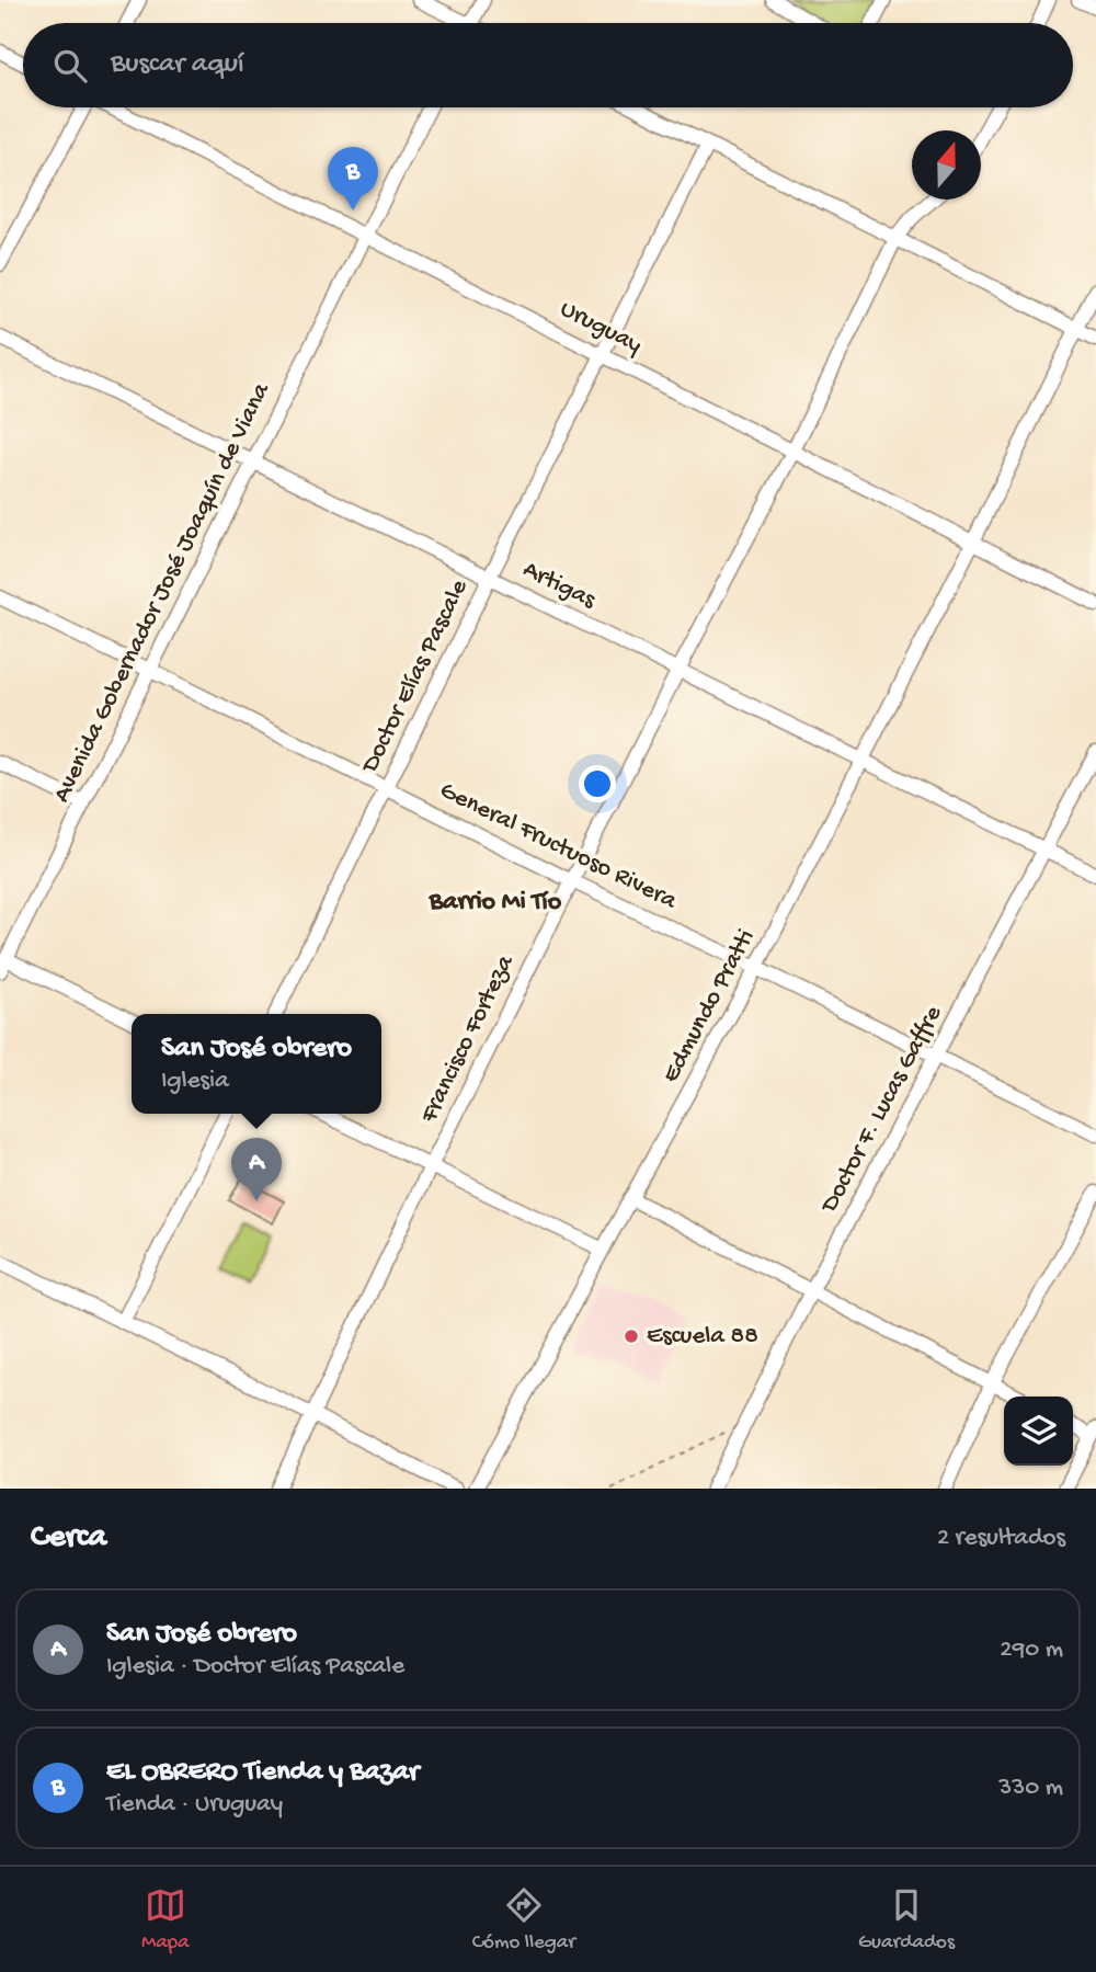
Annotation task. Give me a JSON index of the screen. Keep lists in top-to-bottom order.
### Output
{
  "streets": {
    "street": [
      "Uruguay",
      "Artigas",
      "Avenida Gobernador José Joaquín de Viana",
      "Doctor Elías Pascale",
      "General Fructuoso Rivera",
      "Edmundo Pratti",
      "Francisco Forteza",
      "Doctor F. Lucas Gaffre"
    ]
  },
  "crossings": [
    ["Uruguay", "Avenida Gobernador José Joaquín de Viana"],
    ["Uruguay", "Doctor Elías Pascale"],
    ["Uruguay", "Edmundo Pratti"],
    ["Uruguay", "Francisco Forteza"],
    ["Artigas", "Avenida Gobernador José Joaquín de Viana"],
    ["Artigas", "Doctor Elías Pascale"],
    ["Artigas", "Edmundo Pratti"],
    ["Artigas", "Francisco Forteza"],
    ["Artigas", "Doctor F. Lucas Gaffre"],
    ["Avenida Gobernador José Joaquín de Viana", "General Fructuoso Rivera"],
    ["Doctor Elías Pascale", "General Fructuoso Rivera"],
    ["General Fructuoso Rivera", "Edmundo Pratti"],
    ["General Fructuoso Rivera", "Francisco Forteza"],
    ["General Fructuoso Rivera", "Doctor F. Lucas Gaffre"]
  ],
  "districts": ["Barrio Mi Tío"],
  "places": ["Escuela 88"],
  "north": "top",
  "page": {
    "search": "Buscar aquí",
    "pins": ["B", "A"],
    "popup": ["San José obrero", "Iglesia"],
    "heading": ["Cerca", "2 resultados"],
    "list": [
      {
        "mark": "A",
        "name": "San José obrero",
        "note": "Iglesia · Doctor Elías Pascale",
        "value": "290 m"
      },
      {
        "mark": "B",
        "name": "EL OBRERO Tienda y Bazar",
        "note": "Tienda · Uruguay",
        "value": "330 m"
      }
    ],
    "nav": ["Mapa", "Cómo llegar", "Guardados"]
  }
}
